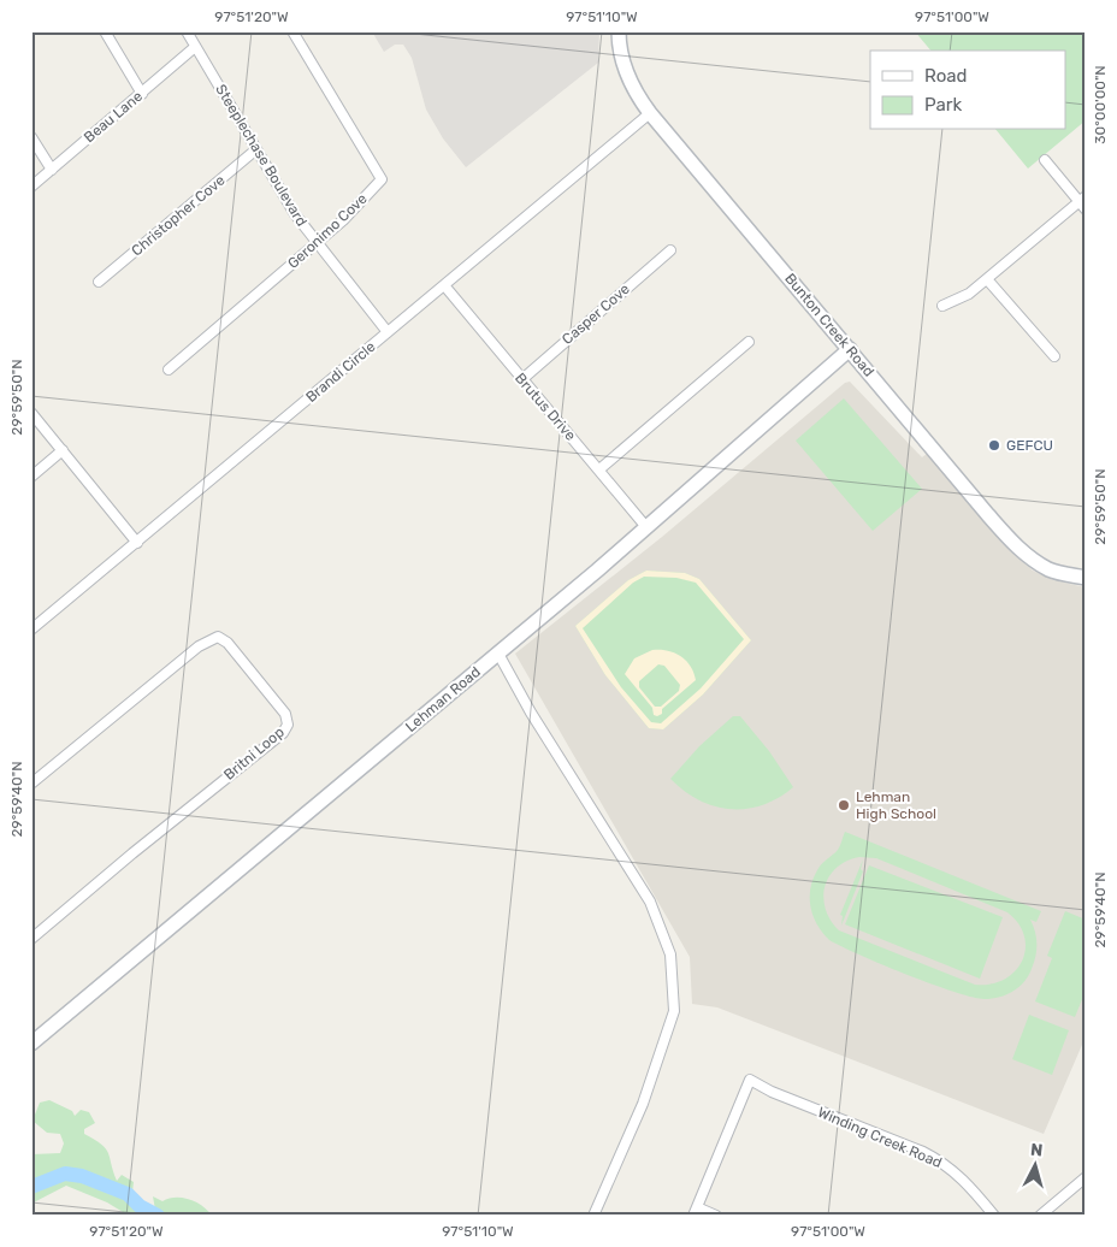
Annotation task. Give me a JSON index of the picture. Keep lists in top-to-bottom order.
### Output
{
  "streets": {
    "street": [
      "Beau Lane",
      "Steeplechase Boulevard",
      "Christopher Cove",
      "Geronimo Cove",
      "Casper Cove",
      "Bunton Creek Road",
      "Brandi Circle",
      "Brutus Drive",
      "Lehman Road",
      "Britni Loop",
      "Winding Creek Road"
    ]
  },
  "crossings": [
    ["Beau Lane", "Steeplechase Boulevard"],
    ["Steeplechase Boulevard", "Christopher Cove"],
    ["Steeplechase Boulevard", "Geronimo Cove"],
    ["Steeplechase Boulevard", "Brandi Circle"],
    ["Casper Cove", "Brutus Drive"],
    ["Bunton Creek Road", "Brandi Circle"],
    ["Bunton Creek Road", "Lehman Road"],
    ["Brandi Circle", "Brutus Drive"],
    ["Brutus Drive", "Lehman Road"]
  ],
  "places": ["GEFCU", "Lehman High School"],
  "legend": ["Road", "Park"],
  "north": "top",
  "coordinates": [
    "97°51'20\"W",
    "97°51'10\"W",
    "97°51'00\"W",
    "30°00'00\"N",
    "29°59'50\"N",
    "29°59'40\"N"
  ]
}
